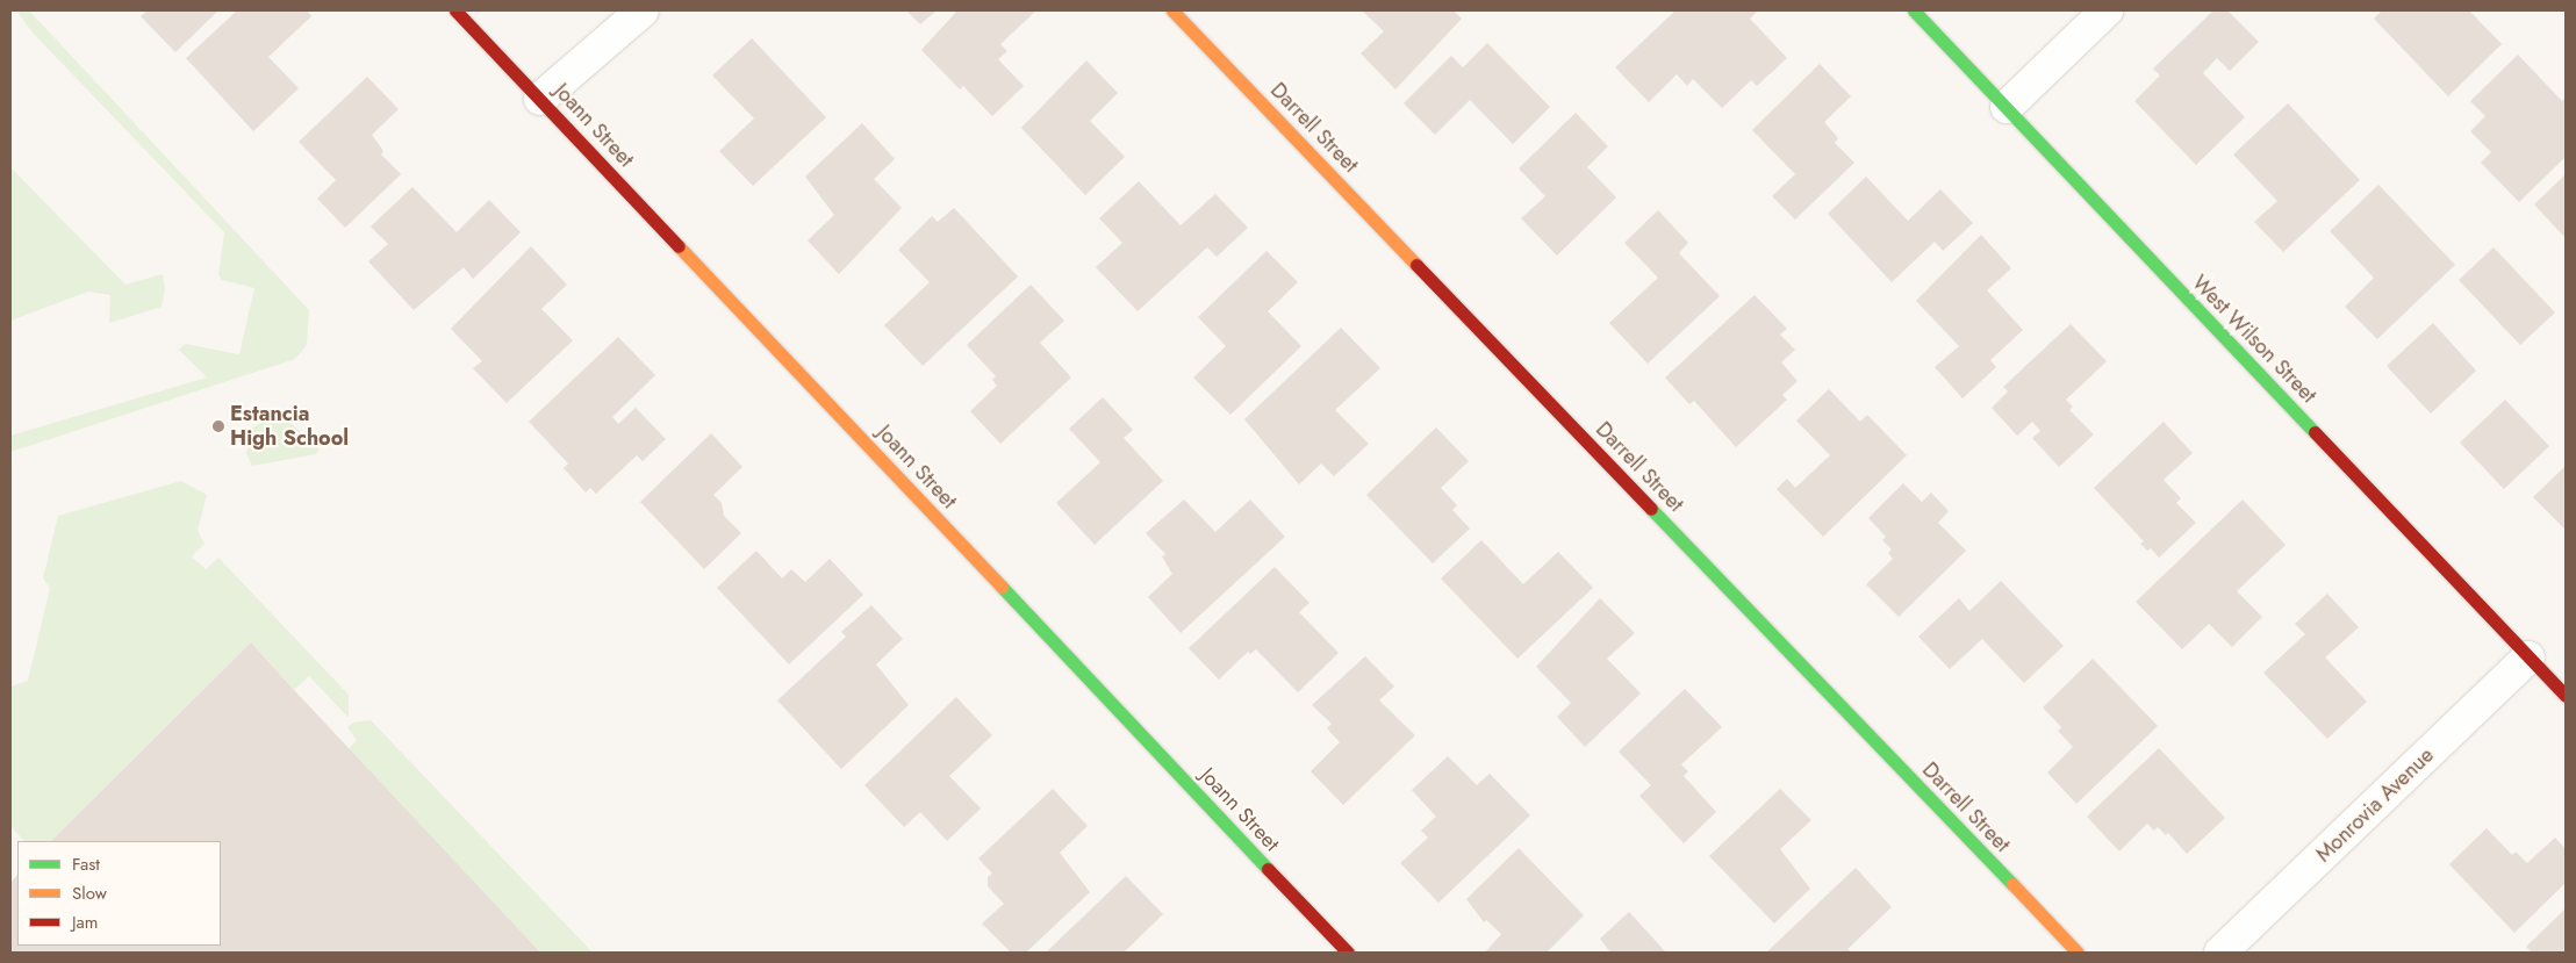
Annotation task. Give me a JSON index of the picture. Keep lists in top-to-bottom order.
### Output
{
  "streets": {
    "street": [
      "Joann Street",
      "Darrell Street",
      "West Wilson Street",
      "Monrovia Avenue"
    ]
  },
  "crossings": [
    ["West Wilson Street", "Monrovia Avenue"]
  ],
  "places": ["Estancia High School"],
  "legend": ["Fast", "Slow", "Jam"]
}
